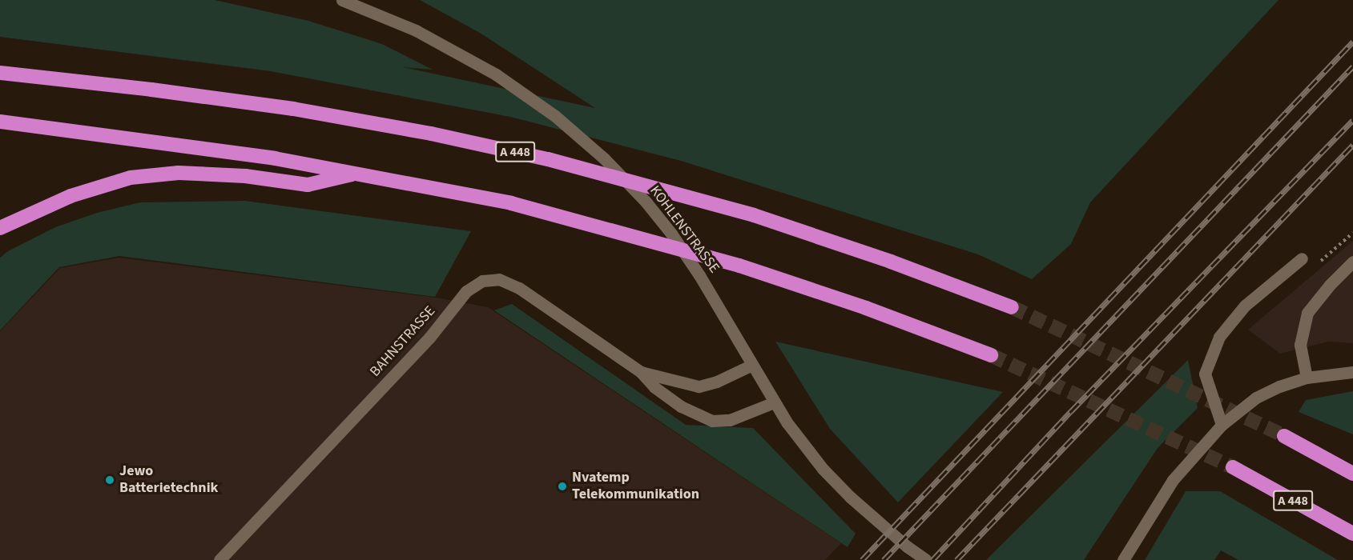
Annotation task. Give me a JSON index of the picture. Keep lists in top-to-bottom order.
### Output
{
  "streets": {
    "highway": ["A 448"],
    "street": ["KOHLENSTRASSE", "BAHNSTRASSE"]
  },
  "crossings": [
    ["KOHLENSTRASSE", "BAHNSTRASSE"]
  ],
  "places": ["Jewo Batterietechnik", "Nvatemp Telekommunikation"]
}
